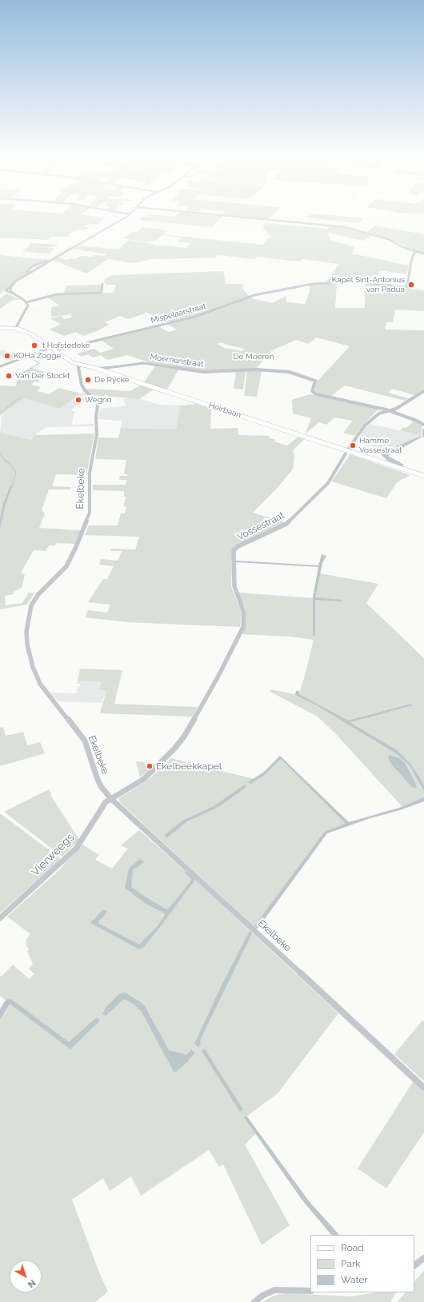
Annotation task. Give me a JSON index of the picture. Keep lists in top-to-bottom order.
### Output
{
  "streets": {
    "main road": ["Heirbaan"],
    "street": [
      "Mispelaarstraat",
      "Moernenstraat",
      "Ekelbeke",
      "Vossestraat",
      "Vierweegs"
    ]
  },
  "crossings": [
    ["Mispelaarstraat", "Heirbaan"],
    ["Moernenstraat", "Heirbaan"],
    ["Moernenstraat", "Vossestraat"],
    ["Heirbaan", "Vossestraat"],
    ["Ekelbeke", "Vossestraat"],
    ["Ekelbeke", "Vierweegs"],
    ["Vossestraat", "Vierweegs"]
  ],
  "parks": ["De Moeren"],
  "places": [
    "Kapel Sint-Antonius van Padua",
    "'t Hofstedeke",
    "KOHa Zogge",
    "Van Der Stockt",
    "De Rycke",
    "Wegrio",
    "Hamme Vossestraat",
    "Ekelbeekkapel"
  ],
  "legend": ["Road", "Park", "Water"],
  "north": "bottom right"
}
